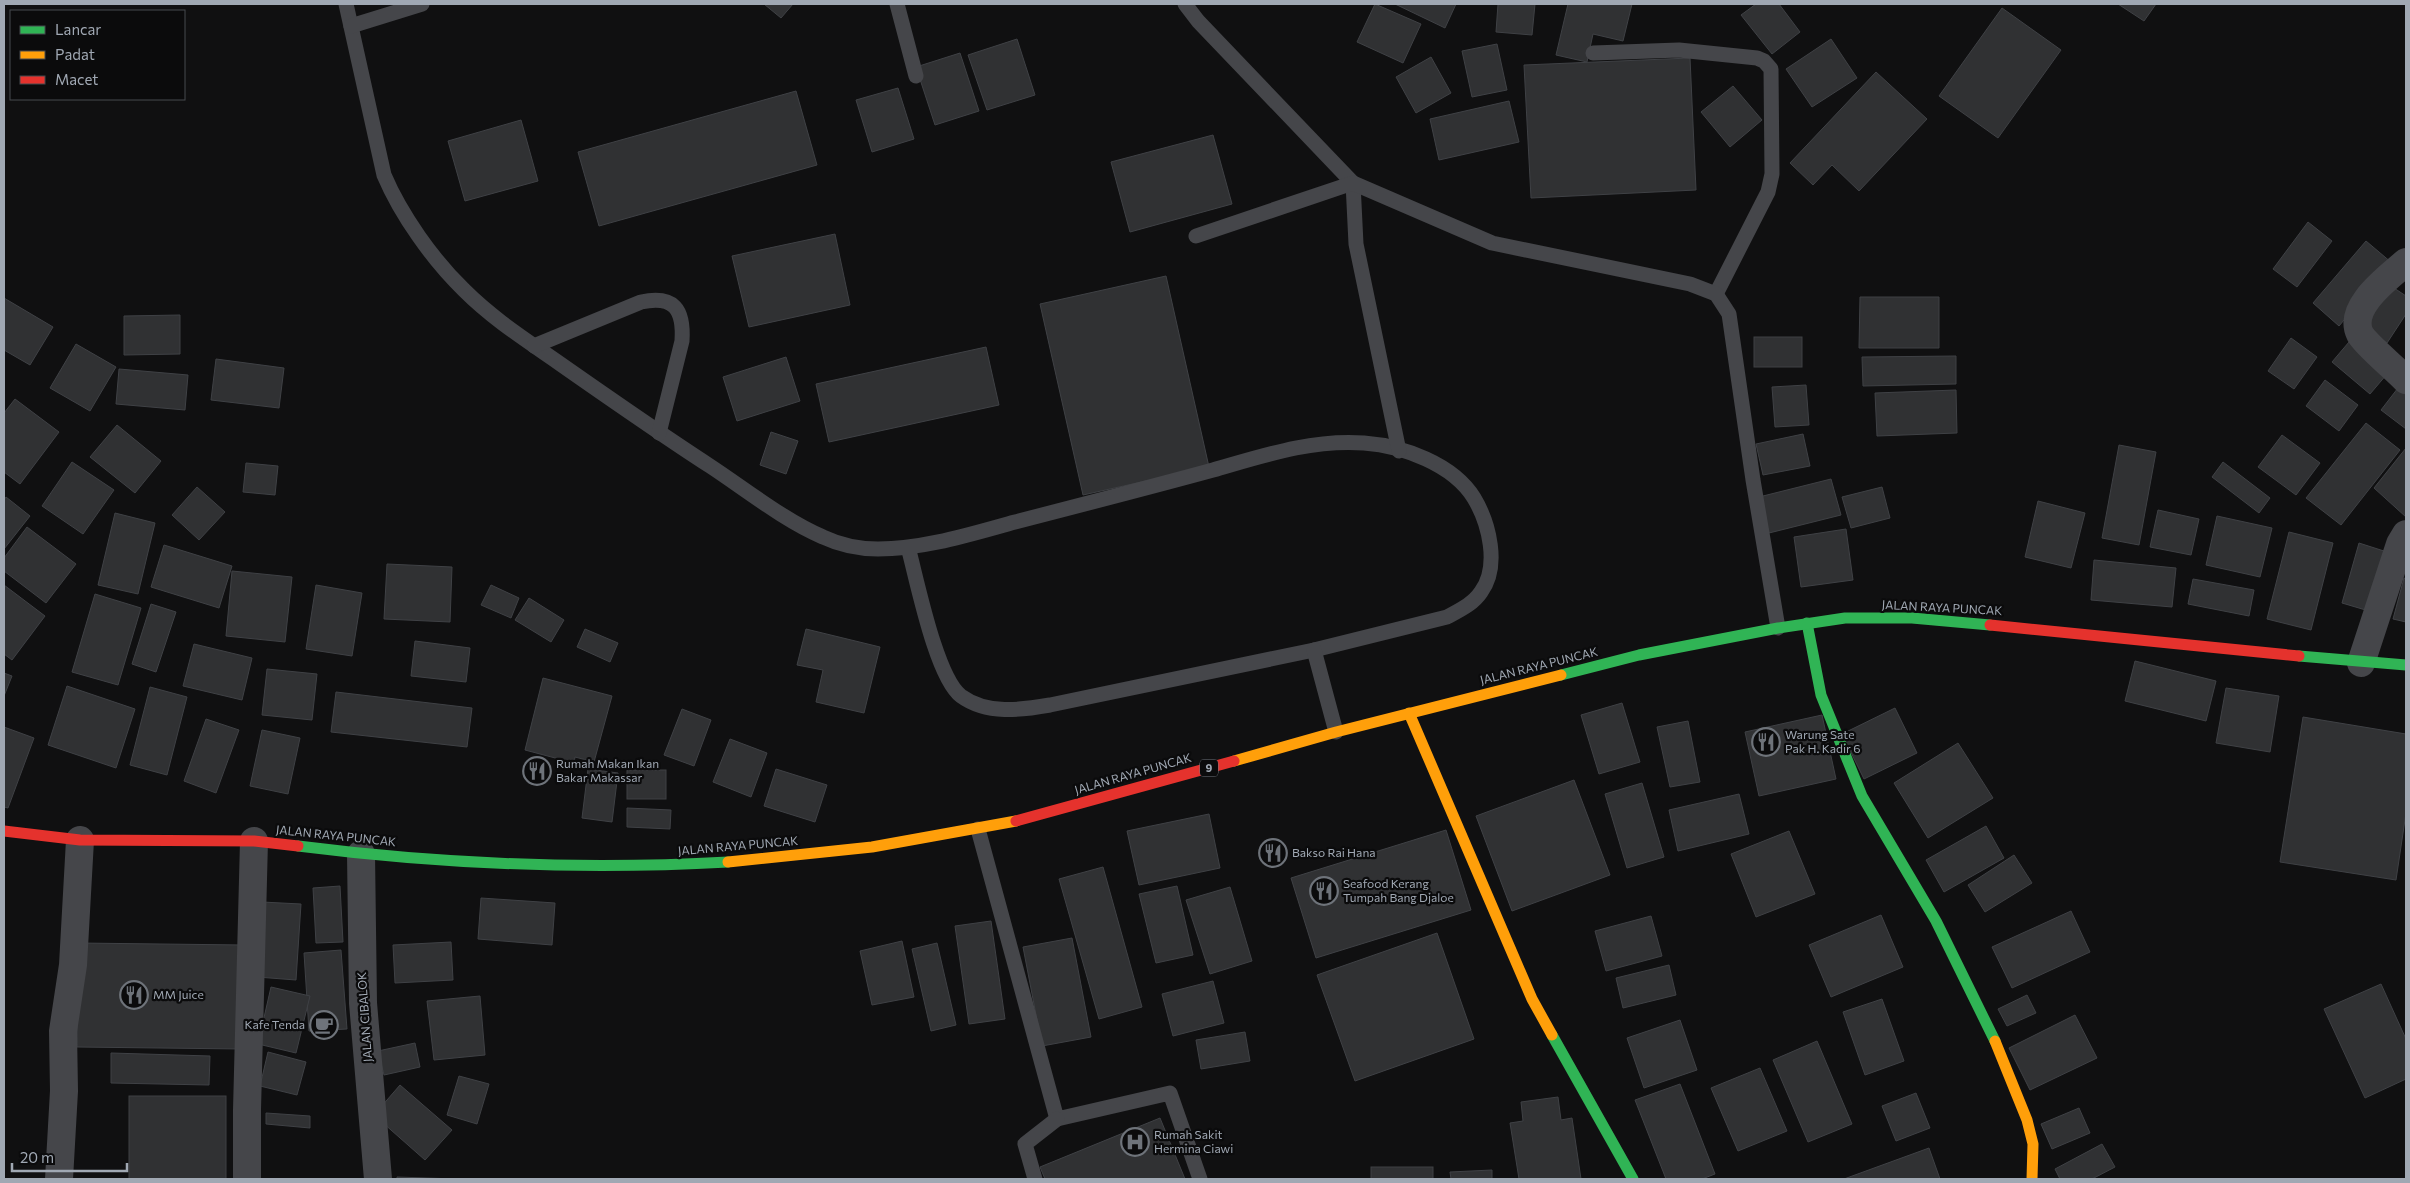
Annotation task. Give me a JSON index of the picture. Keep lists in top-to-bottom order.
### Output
{
  "streets": {
    "main road": ["JALAN RAYA PUNCAK", "9"],
    "street": ["JALAN CIBALOK"]
  },
  "crossings": [
    ["JALAN RAYA PUNCAK", "JALAN CIBALOK"]
  ],
  "places": {
    "restaurant": [
      "Warung Sate Pak H. Kadir 6",
      "Rumah Makan Ikan Bakar Makassar",
      "Bakso Rai Hana",
      "Seafood Kerang Tumpah Bang Djaloe",
      "MM Juice"
    ],
    "cafe": ["Kafe Tenda"],
    "hospital": ["Rumah Sakit Hermina Ciawi"]
  },
  "legend": ["Lancar", "Padat", "Macet"],
  "scale_bar": "20 m"
}
